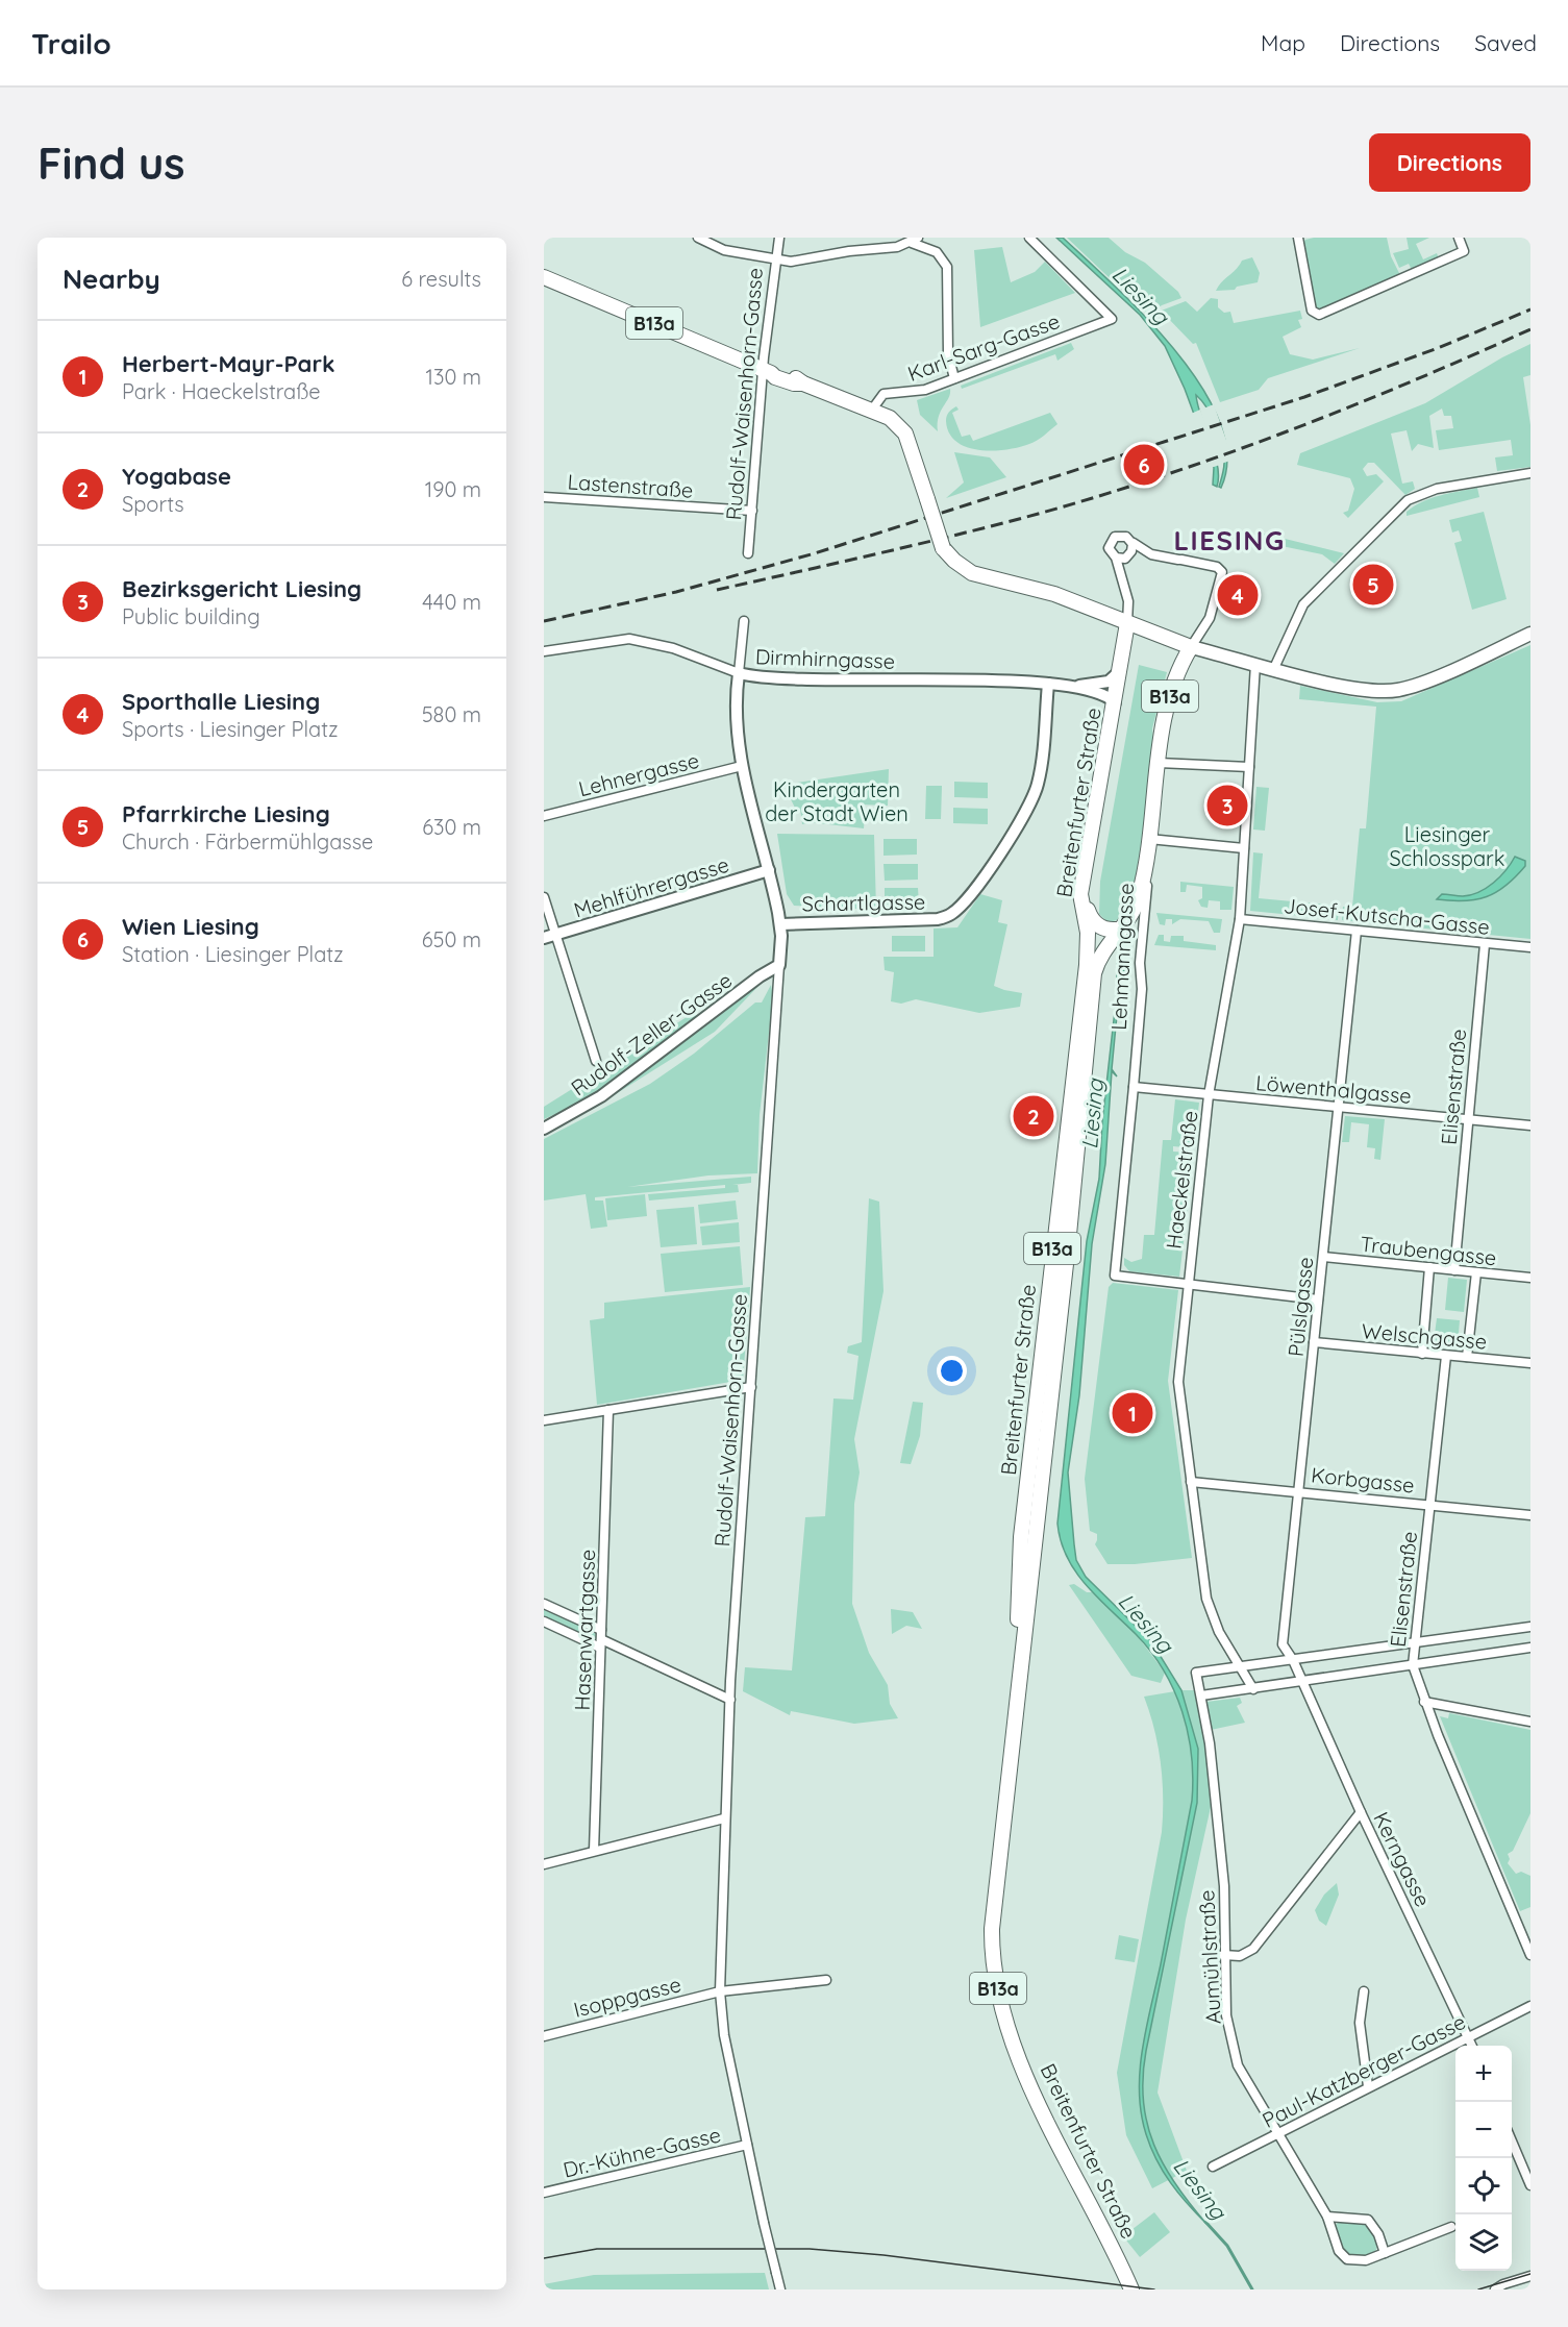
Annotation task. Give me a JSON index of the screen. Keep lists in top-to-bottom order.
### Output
{
  "streets": {
    "main road": ["B13a", "Breitenfurter Straße", "Lehmanngasse"],
    "street": [
      "Karl-Sarg-Gasse",
      "Rudolf-Waisenhorn-Gasse",
      "Lastenstraße",
      "Dirmhirngasse",
      "Lehnergasse",
      "Mehlführergasse",
      "Schartlgasse",
      "Josef-Kutscha-Gasse",
      "Rudolf-Zeller-Gasse",
      "Elisenstraße",
      "Löwenthalgasse",
      "Haeckelstraße",
      "Traubengasse",
      "Pülslgasse",
      "Welschgasse",
      "Korbgasse",
      "Hasenwartgasse",
      "Kerngasse",
      "Aumühlstraße",
      "Isoppgasse",
      "Paul-Katzberger-Gasse",
      "Dr.-Kühne-Gasse"
    ]
  },
  "crossings": [
    ["B13a", "Karl-Sarg-Gasse"],
    ["B13a", "Rudolf-Waisenhorn-Gasse"],
    ["B13a", "Breitenfurter Straße"],
    ["B13a", "Lehmanngasse"],
    ["Rudolf-Waisenhorn-Gasse", "Lastenstraße"],
    ["Rudolf-Waisenhorn-Gasse", "Dirmhirngasse"],
    ["Rudolf-Waisenhorn-Gasse", "Lehnergasse"],
    ["Rudolf-Waisenhorn-Gasse", "Mehlführergasse"],
    ["Rudolf-Waisenhorn-Gasse", "Schartlgasse"],
    ["Rudolf-Waisenhorn-Gasse", "Rudolf-Zeller-Gasse"],
    ["Rudolf-Waisenhorn-Gasse", "Isoppgasse"],
    ["Rudolf-Waisenhorn-Gasse", "Dr.-Kühne-Gasse"],
    ["Dirmhirngasse", "Schartlgasse"],
    ["Josef-Kutscha-Gasse", "Elisenstraße"],
    ["Josef-Kutscha-Gasse", "Haeckelstraße"],
    ["Josef-Kutscha-Gasse", "Pülslgasse"],
    ["Lehmanngasse", "Löwenthalgasse"],
    ["Lehmanngasse", "Haeckelstraße"],
    ["Elisenstraße", "Löwenthalgasse"],
    ["Elisenstraße", "Traubengasse"],
    ["Elisenstraße", "Welschgasse"],
    ["Elisenstraße", "Korbgasse"],
    ["Löwenthalgasse", "Haeckelstraße"],
    ["Löwenthalgasse", "Pülslgasse"],
    ["Haeckelstraße", "Korbgasse"],
    ["Haeckelstraße", "Aumühlstraße"],
    ["Traubengasse", "Pülslgasse"],
    ["Pülslgasse", "Welschgasse"],
    ["Pülslgasse", "Korbgasse"],
    ["Pülslgasse", "Kerngasse"],
    ["Kerngasse", "Paul-Katzberger-Gasse"],
    ["Aumühlstraße", "Paul-Katzberger-Gasse"]
  ],
  "districts": ["LIESING"],
  "water": ["Liesing"],
  "parks": ["Kindergarten der Stadt Wien", "Liesinger Schlosspark"],
  "page": {
    "header": "Trailo",
    "nav": ["Map", "Directions", "Saved"],
    "buttons": "Directions",
    "title": "Find us",
    "heading": ["Nearby", "6 results"],
    "list": [
      {
        "mark": "1",
        "name": "Herbert-Mayr-Park",
        "note": "Park · Haeckelstraße",
        "value": "130 m"
      },
      {
        "mark": "2",
        "name": "Yogabase",
        "note": "Sports",
        "value": "190 m"
      },
      {
        "mark": "3",
        "name": "Bezirksgericht Liesing",
        "note": "Public building",
        "value": "440 m"
      },
      {
        "mark": "4",
        "name": "Sporthalle Liesing",
        "note": "Sports · Liesinger Platz",
        "value": "580 m"
      },
      {
        "mark": "5",
        "name": "Pfarrkirche Liesing",
        "note": "Church · Färbermühlgasse",
        "value": "630 m"
      },
      {
        "mark": "6",
        "name": "Wien Liesing",
        "note": "Station · Liesinger Platz",
        "value": "650 m"
      }
    ],
    "pins": [
      "6",
      "5",
      "4",
      "3",
      "2",
      "1"
    ],
    "map_buttons": ["+", "−"]
  }
}
